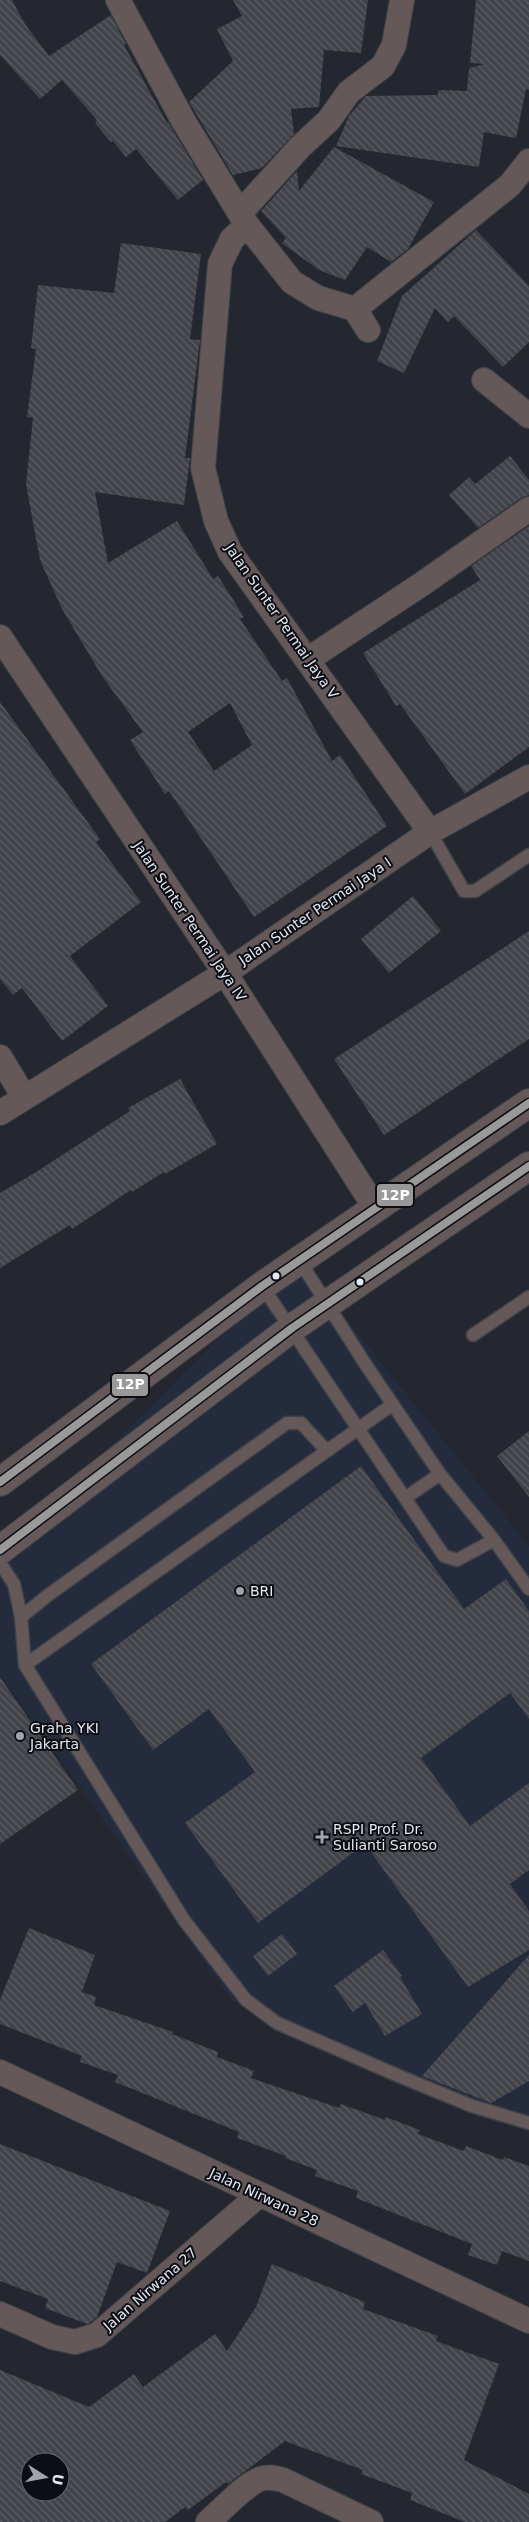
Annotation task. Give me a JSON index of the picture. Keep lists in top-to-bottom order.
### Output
{
  "streets": {
    "street": [
      "Jalan Sunter Permai Jaya V",
      "Jalan Sunter Permai Jaya I",
      "Jalan Sunter Permai Jaya IV",
      "Jalan Nirwana 28",
      "Jalan Nirwana 27"
    ]
  },
  "crossings": [
    ["Jalan Sunter Permai Jaya V", "Jalan Sunter Permai Jaya I"],
    ["Jalan Sunter Permai Jaya I", "Jalan Sunter Permai Jaya IV"],
    ["Jalan Nirwana 28", "Jalan Nirwana 27"]
  ],
  "places": {
    "other": ["BRI", "Graha YKI Jakarta"],
    "health": ["RSPI Prof. Dr. Sulianti Saroso"]
  },
  "lines": ["transit line 12P"],
  "north": "right"
}
